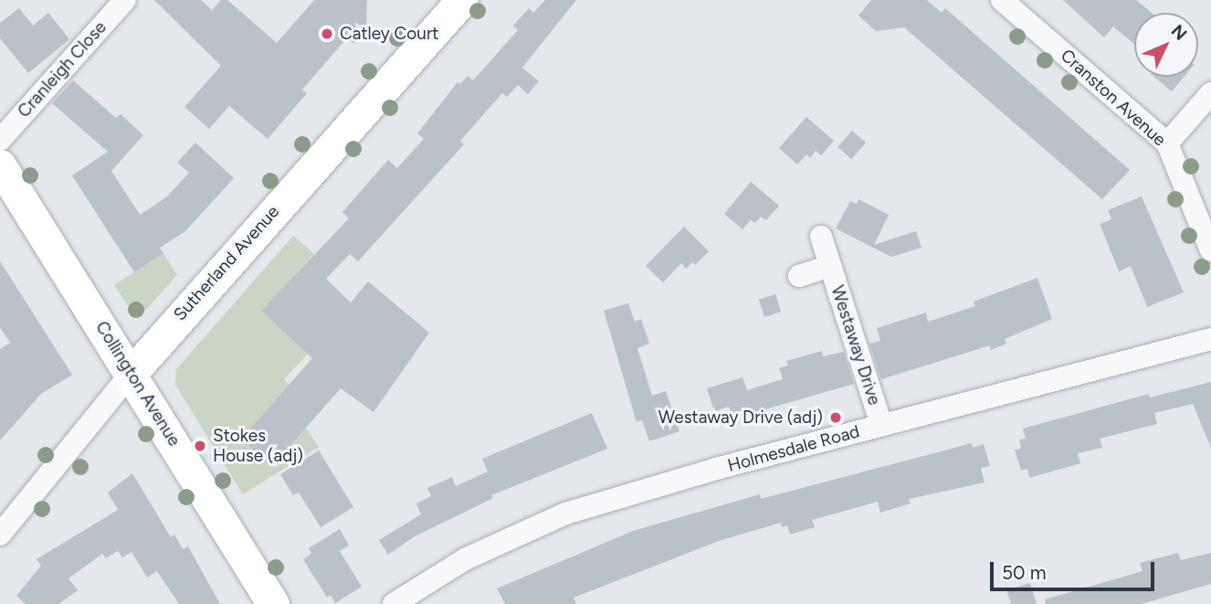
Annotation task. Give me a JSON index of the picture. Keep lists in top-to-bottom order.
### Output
{
  "streets": {
    "main road": ["Sutherland Avenue", "Collington Avenue"],
    "street": [
      "Cranleigh Close",
      "Cranston Avenue",
      "Westaway Drive",
      "Holmesdale Road"
    ]
  },
  "crossings": [
    ["Sutherland Avenue", "Collington Avenue"],
    ["Westaway Drive", "Holmesdale Road"]
  ],
  "places": ["Catley Court", "Westaway Drive (adj)", "Stokes House (adj)"],
  "scale_bar": "50 m",
  "north": "top right"
}
